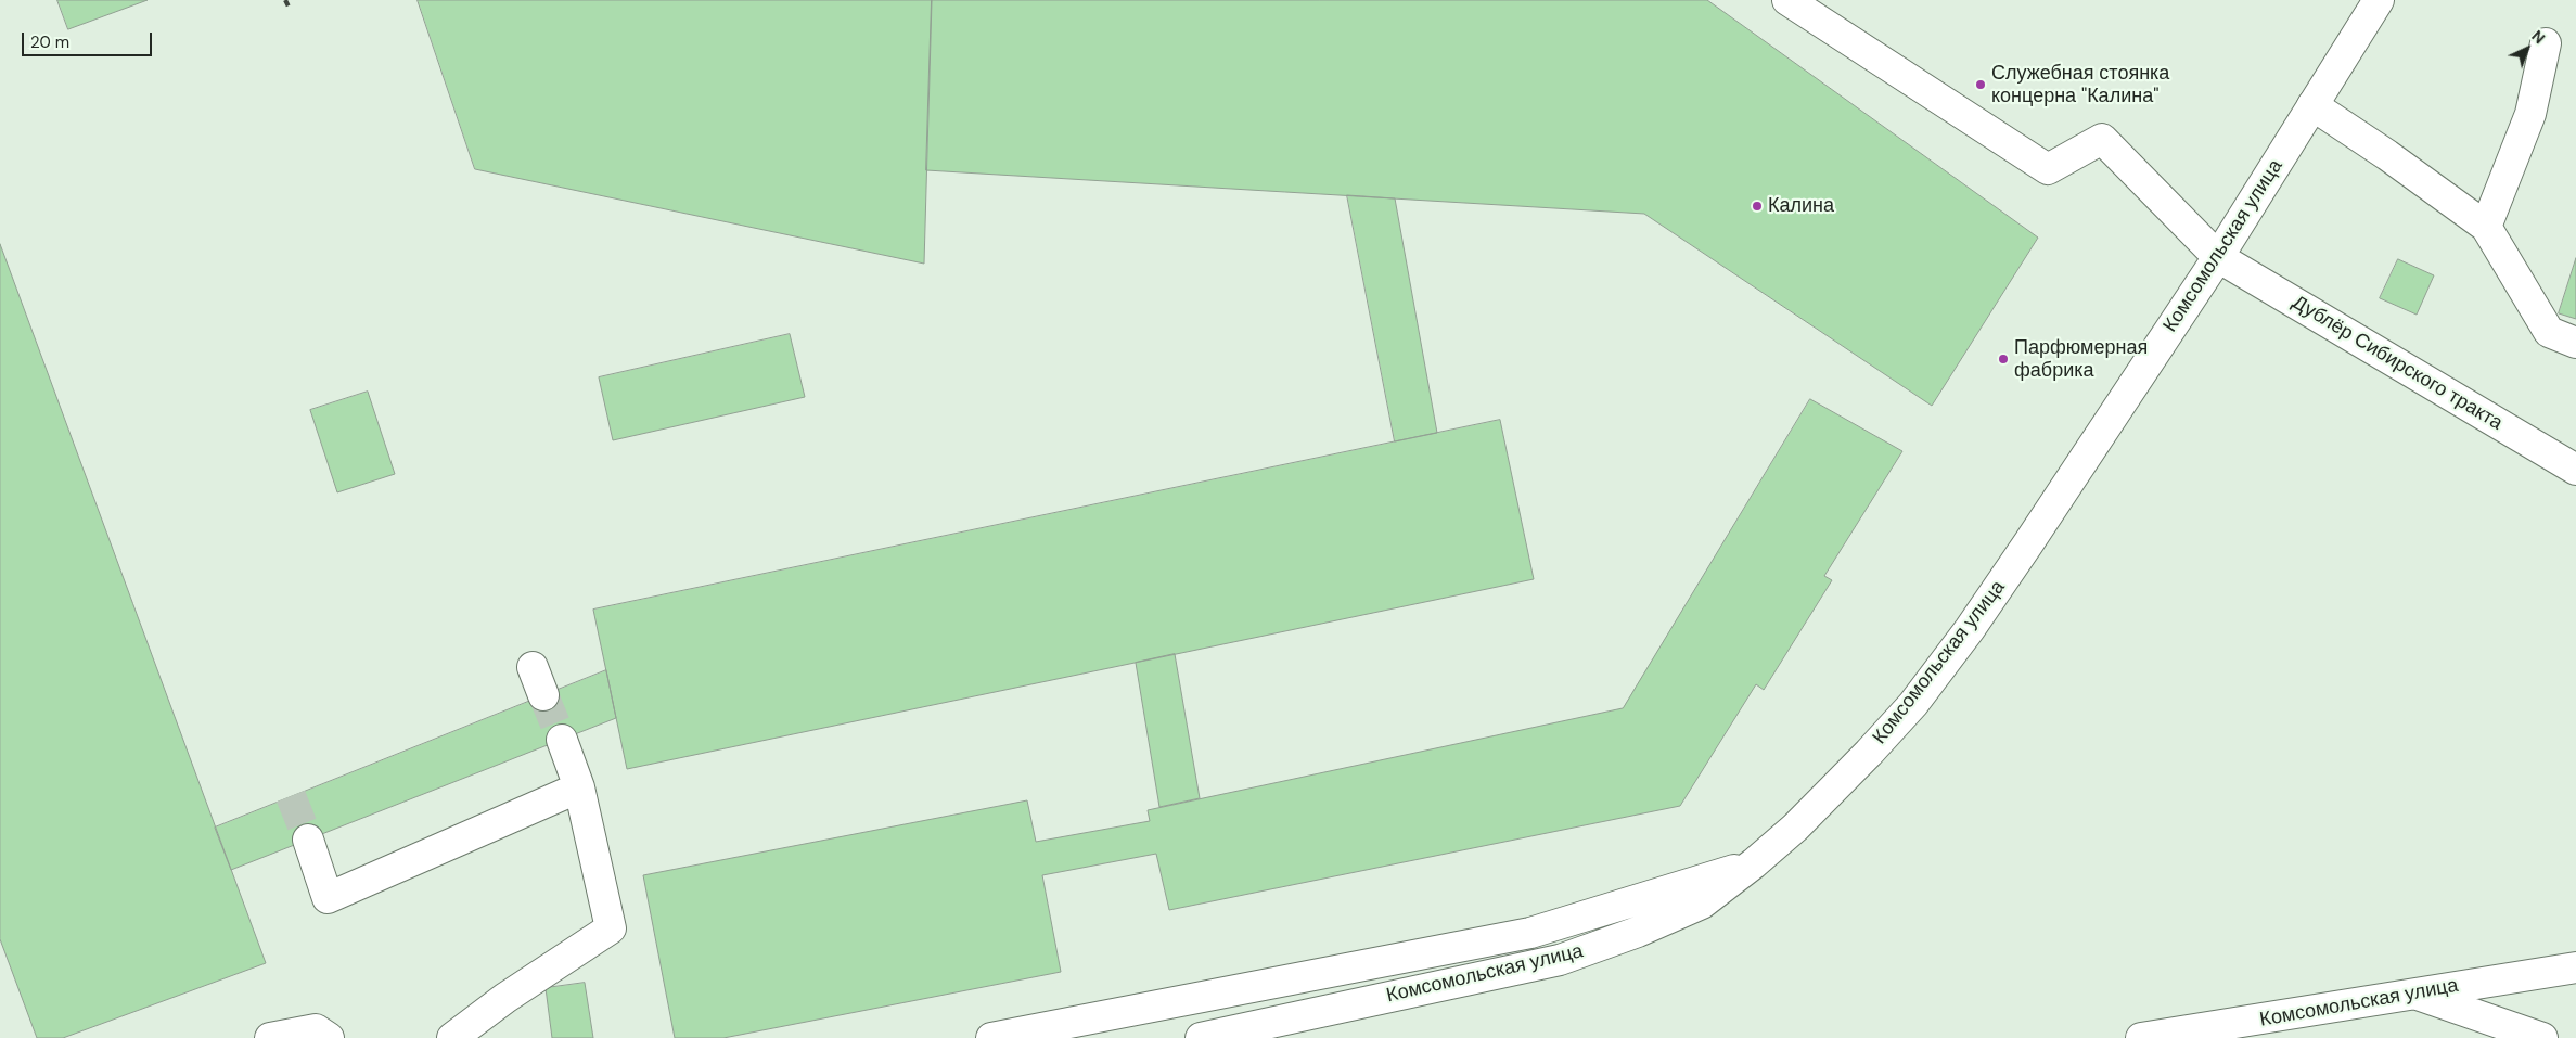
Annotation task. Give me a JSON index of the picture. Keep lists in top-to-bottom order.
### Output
{
  "streets": {
    "main road": ["Комсомольская улица", "Дублёр Сибирского тракта"]
  },
  "crossings": [
    ["Комсомольская улица", "Дублёр Сибирского тракта"]
  ],
  "places": ["Служебная стоянка концерна \"Калина\"", "Калина", "Парфюмерная фабрика"],
  "scale_bar": "20 m",
  "north": "top right"
}
